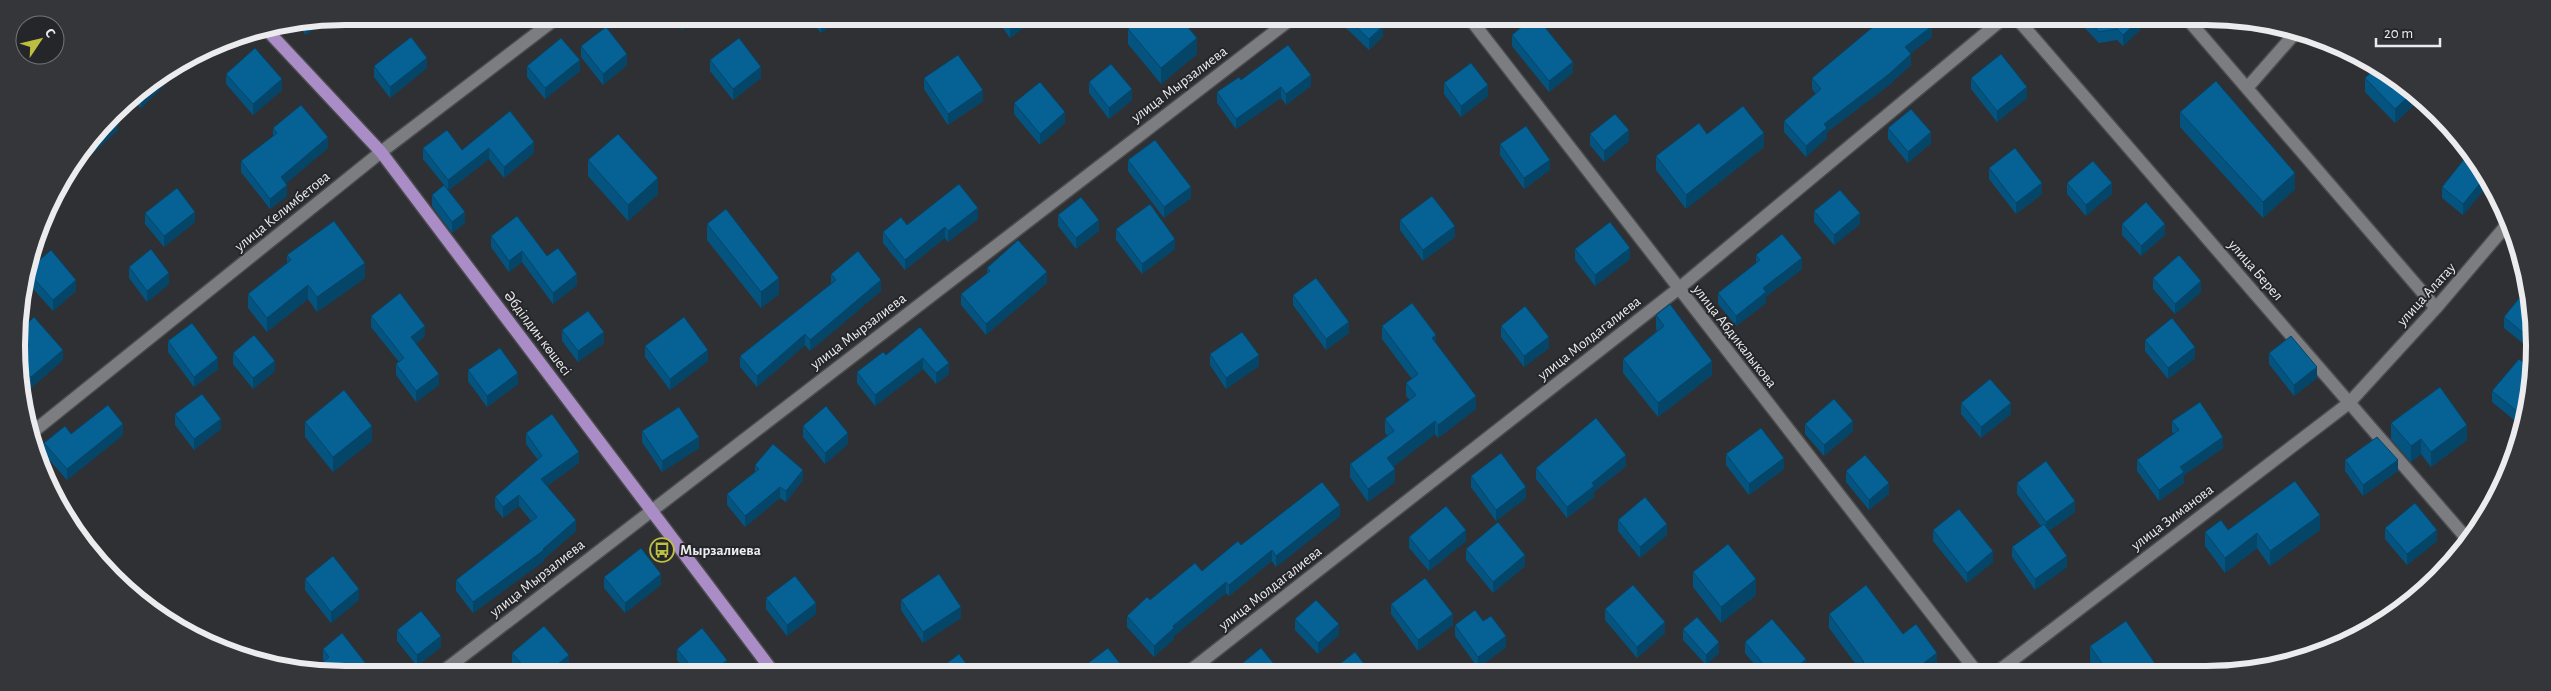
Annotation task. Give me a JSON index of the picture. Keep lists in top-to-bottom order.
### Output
{
  "streets": {
    "main road": ["Әбділдин көшесі"],
    "street": [
      "улица Мырзалиева",
      "улица Келимбетова",
      "улица Берел",
      "улица Алатау",
      "улица Абдикалыкова",
      "улица Молдагалиева",
      "улица Зиманова"
    ]
  },
  "crossings": [
    ["улица Мырзалиева", "Әбділдин көшесі"],
    ["улица Келимбетова", "Әбділдин көшесі"],
    ["улица Берел", "улица Зиманова"],
    ["улица Алатау", "улица Зиманова"],
    ["улица Абдикалыкова", "улица Молдагалиева"]
  ],
  "places": {
    "bus stop": ["Мырзалиева"]
  },
  "scale_bar": "20 m",
  "north": "top right"
}
